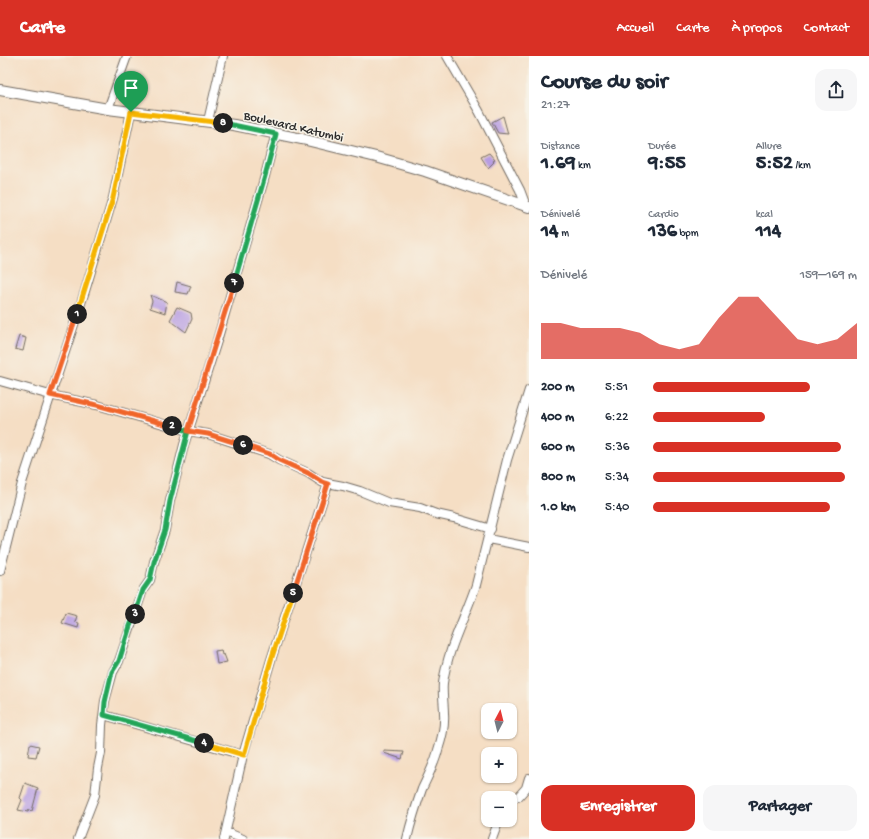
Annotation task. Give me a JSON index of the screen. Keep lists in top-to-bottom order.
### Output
{
  "streets": {
    "street": ["Boulevard Katumbi"]
  },
  "north": "top",
  "page": {
    "header": "Carte",
    "nav": [
      "Accueil",
      "Carte",
      "À propos",
      "Contact"
    ],
    "heading": ["Course du soir", "21:27"],
    "pins": [
      "8",
      "7",
      "1",
      "2",
      "6",
      "5",
      "3",
      "4"
    ],
    "stats": [
      ["Distance", "1.69 km"],
      ["Durée", "9:55"],
      ["Allure", "5:52 /km"],
      ["Dénivelé", "14 m"],
      ["Cardio", "136 bpm"],
      ["kcal", "114"]
    ],
    "chart": ["Dénivelé", "159–169 m"],
    "list": [
      {
        "name": "200 m",
        "note": "5:51"
      },
      {
        "name": "400 m",
        "note": "6:22"
      },
      {
        "name": "600 m",
        "note": "5:36"
      },
      {
        "name": "800 m",
        "note": "5:34"
      },
      {
        "name": "1.0 km",
        "note": "5:40"
      }
    ],
    "map_buttons": ["+", "−"],
    "buttons": ["Enregistrer", "Partager"]
  }
}
